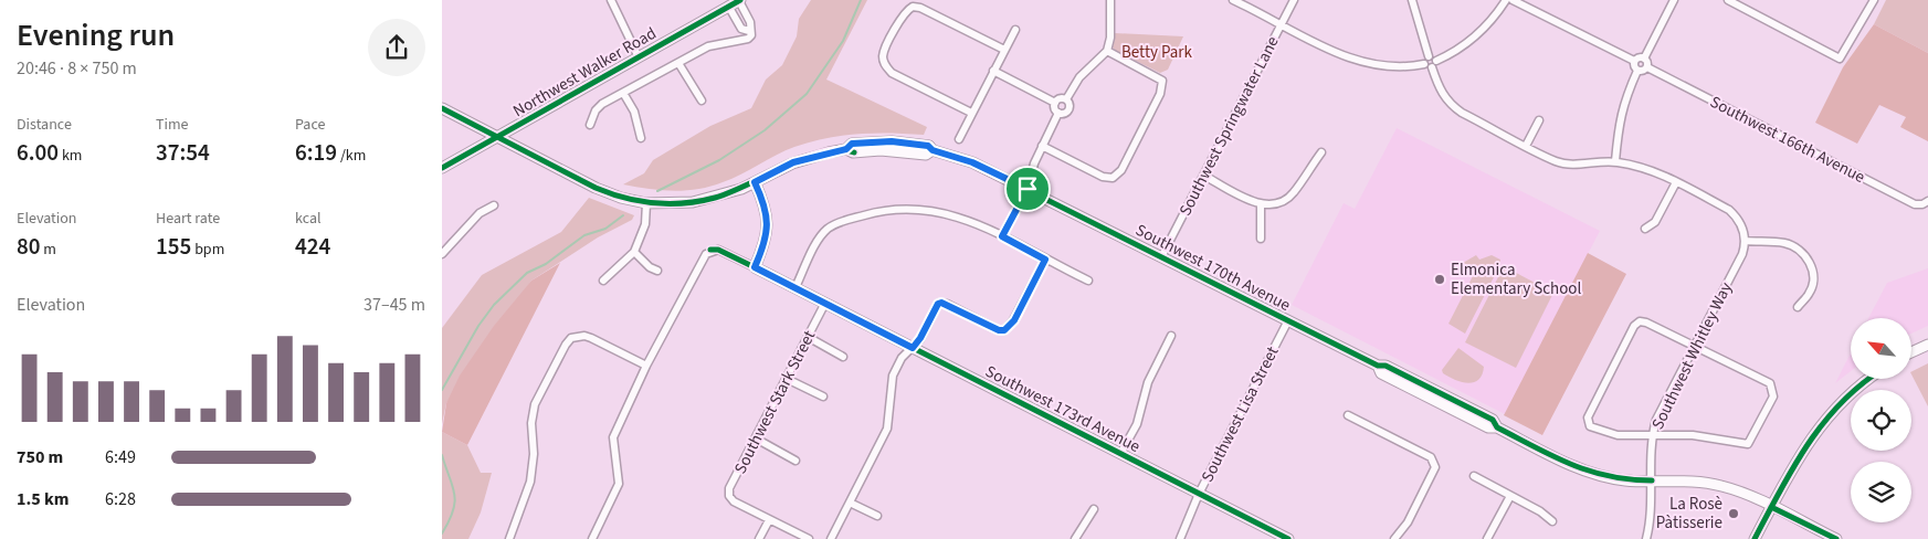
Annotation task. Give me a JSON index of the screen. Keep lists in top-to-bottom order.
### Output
{
  "streets": {
    "main road": ["Northwest Walker Road", "Southwest 170th Avenue", "Southwest 173rd Avenue"],
    "street": [
      "Southwest Springwater Lane",
      "Southwest 166th Avenue",
      "Southwest Whitley Way",
      "Southwest Stark Street",
      "Southwest Lisa Street"
    ]
  },
  "crossings": [
    ["Northwest Walker Road", "Southwest 170th Avenue"],
    ["Southwest Springwater Lane", "Southwest 170th Avenue"],
    ["Southwest 170th Avenue", "Southwest Whitley Way"],
    ["Southwest 170th Avenue", "Southwest Lisa Street"],
    ["Southwest Stark Street", "Southwest 173rd Avenue"],
    ["Southwest 173rd Avenue", "Southwest Lisa Street"]
  ],
  "parks": ["Betty Park"],
  "places": ["Elmonica Elementary School", "La Rosè Pàtisserie"],
  "north": "top left",
  "page": {
    "heading": ["Evening run", "20:46 · 8 × 750 m"],
    "stats": [
      ["Distance", "6.00 km"],
      ["Time", "37:54"],
      ["Pace", "6:19 /km"],
      ["Elevation", "80 m"],
      ["Heart rate", "155 bpm"],
      ["kcal", "424"]
    ],
    "chart": ["Elevation", "37–45 m"],
    "list": [
      {
        "name": "750 m",
        "note": "6:49"
      },
      {
        "name": "1.5 km",
        "note": "6:28"
      }
    ]
  }
}
